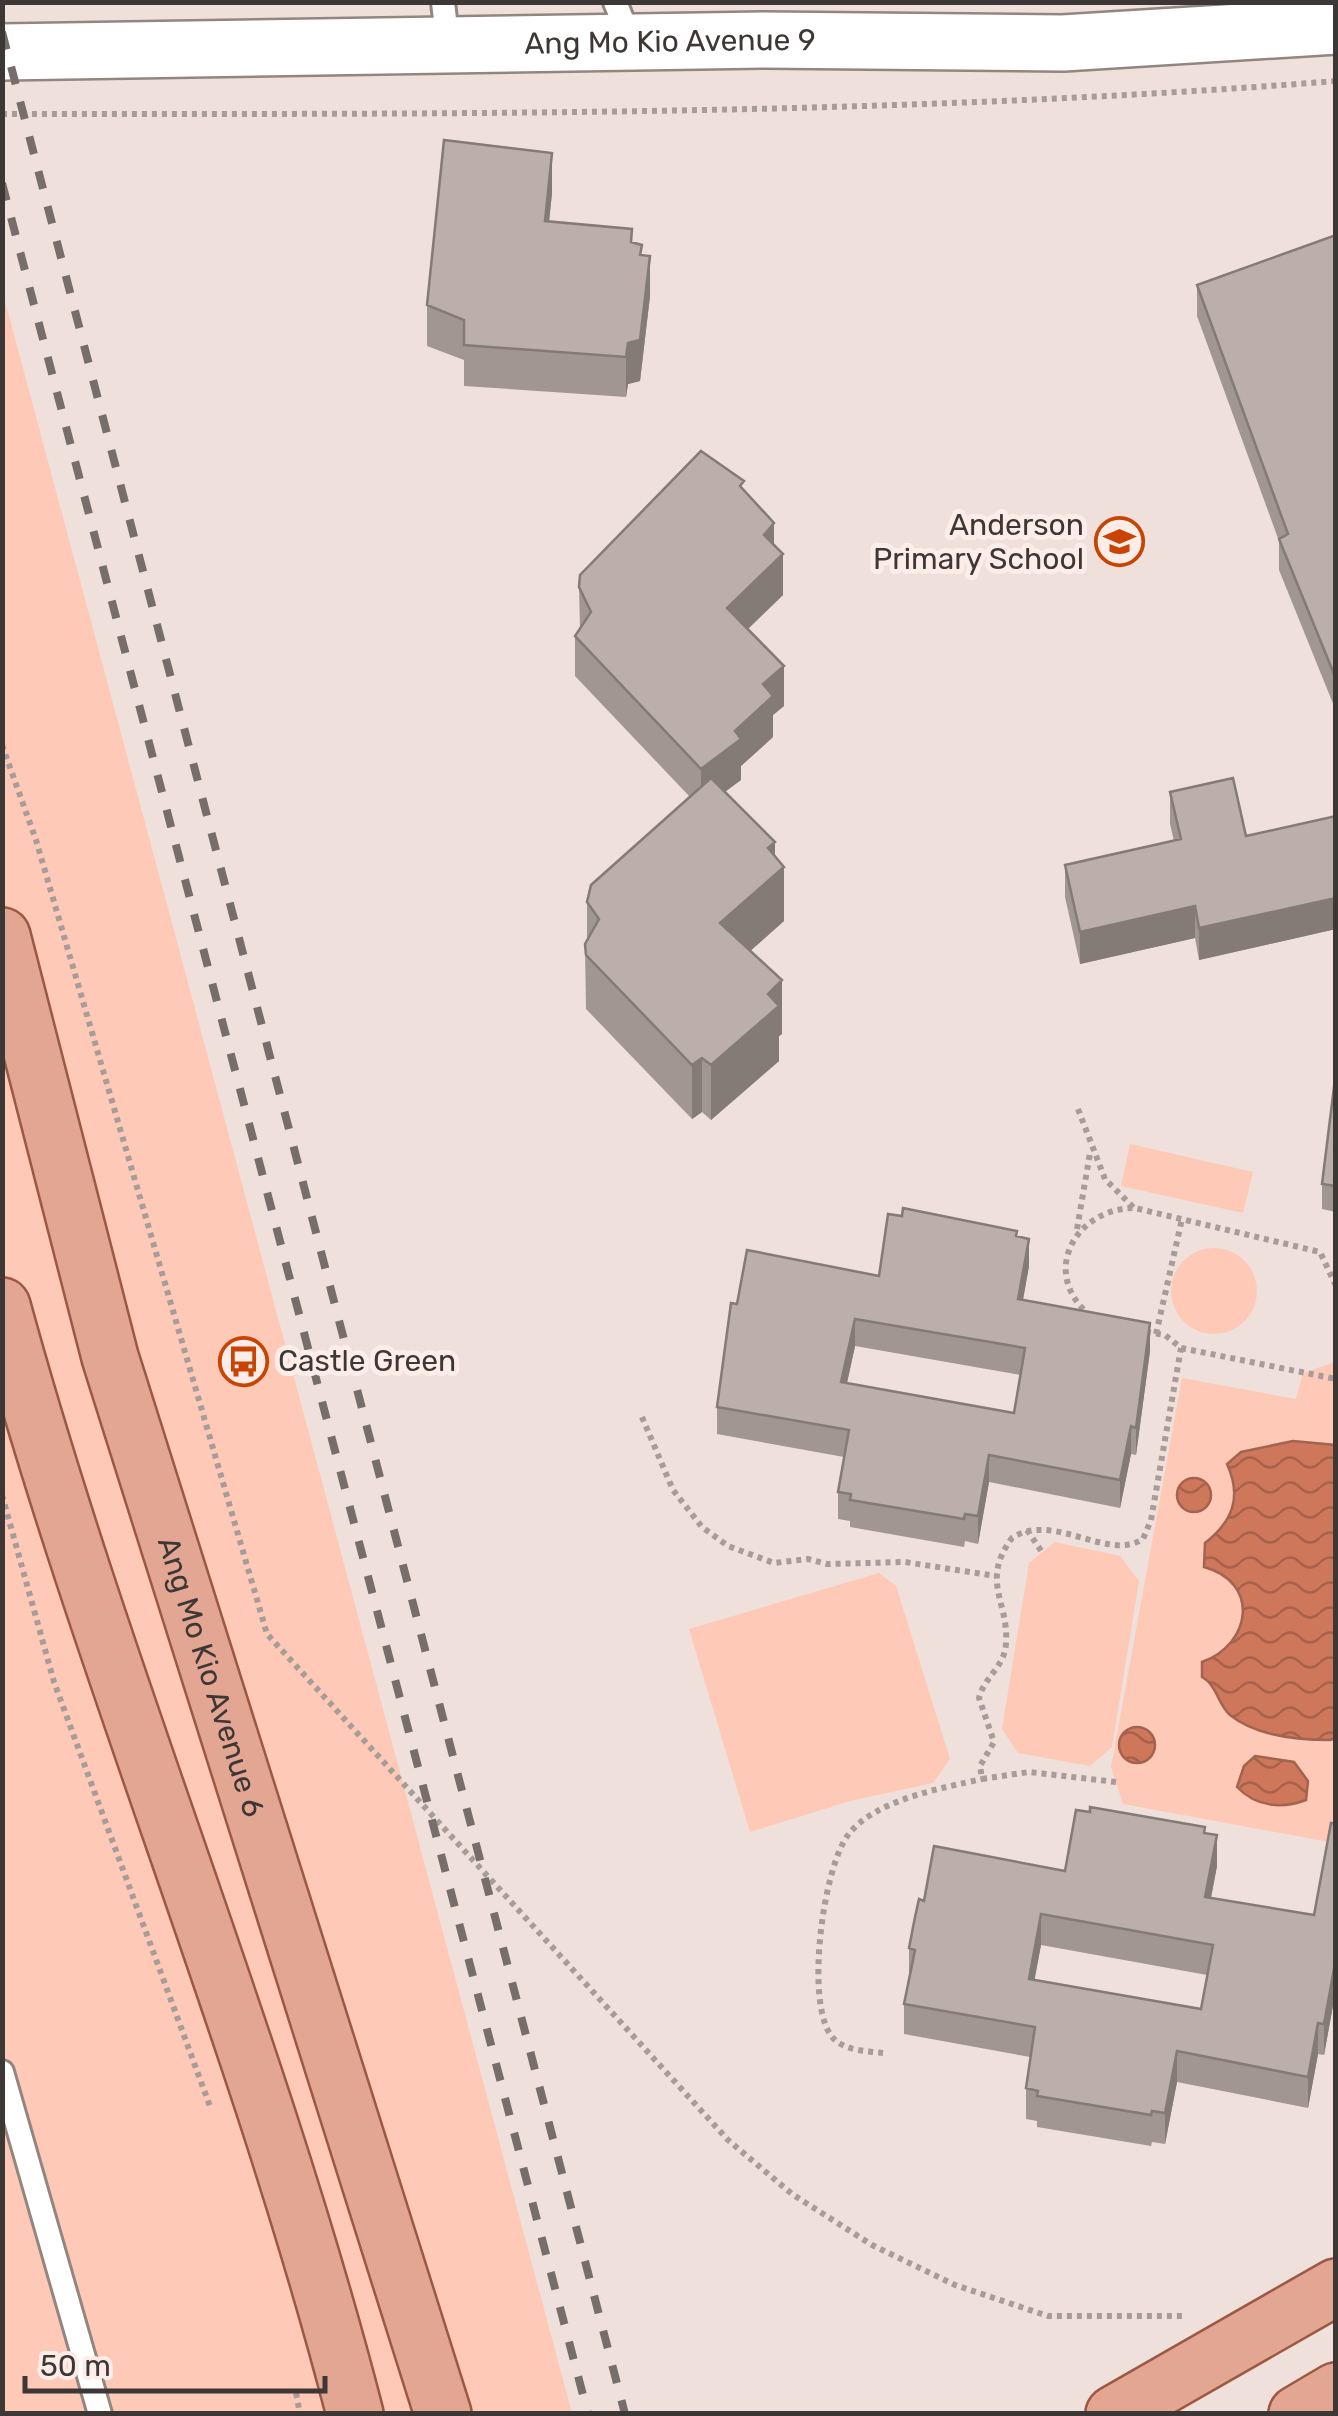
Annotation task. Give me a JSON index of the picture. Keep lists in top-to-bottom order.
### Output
{
  "streets": {
    "main road": ["Ang Mo Kio Avenue 6"],
    "street": ["Ang Mo Kio Avenue 9"]
  },
  "places": {
    "school or university": ["Anderson Primary School"],
    "bus stop": ["Castle Green"]
  },
  "scale_bar": "50 m"
}
